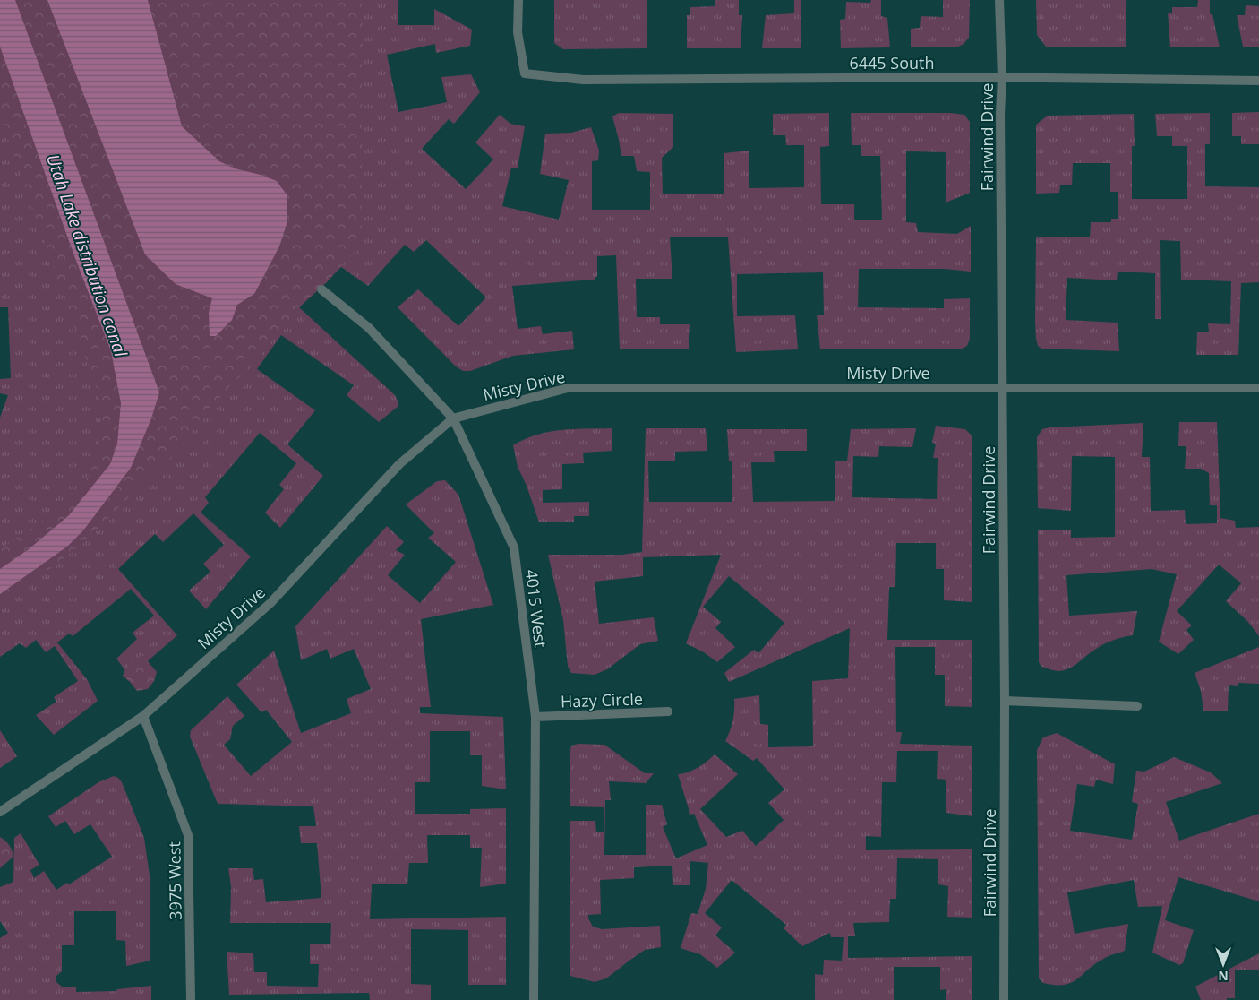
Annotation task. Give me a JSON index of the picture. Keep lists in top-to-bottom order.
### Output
{
  "streets": {
    "street": [
      "6445 South",
      "Fairwind Drive",
      "Misty Drive",
      "4015 West",
      "Hazy Circle",
      "3975 West"
    ]
  },
  "crossings": [
    ["6445 South", "Fairwind Drive"],
    ["Fairwind Drive", "Misty Drive"],
    ["Misty Drive", "4015 West"],
    ["Misty Drive", "3975 West"],
    ["4015 West", "Hazy Circle"]
  ],
  "water": ["Utah Lake distribution canal"],
  "north": "bottom"
}
